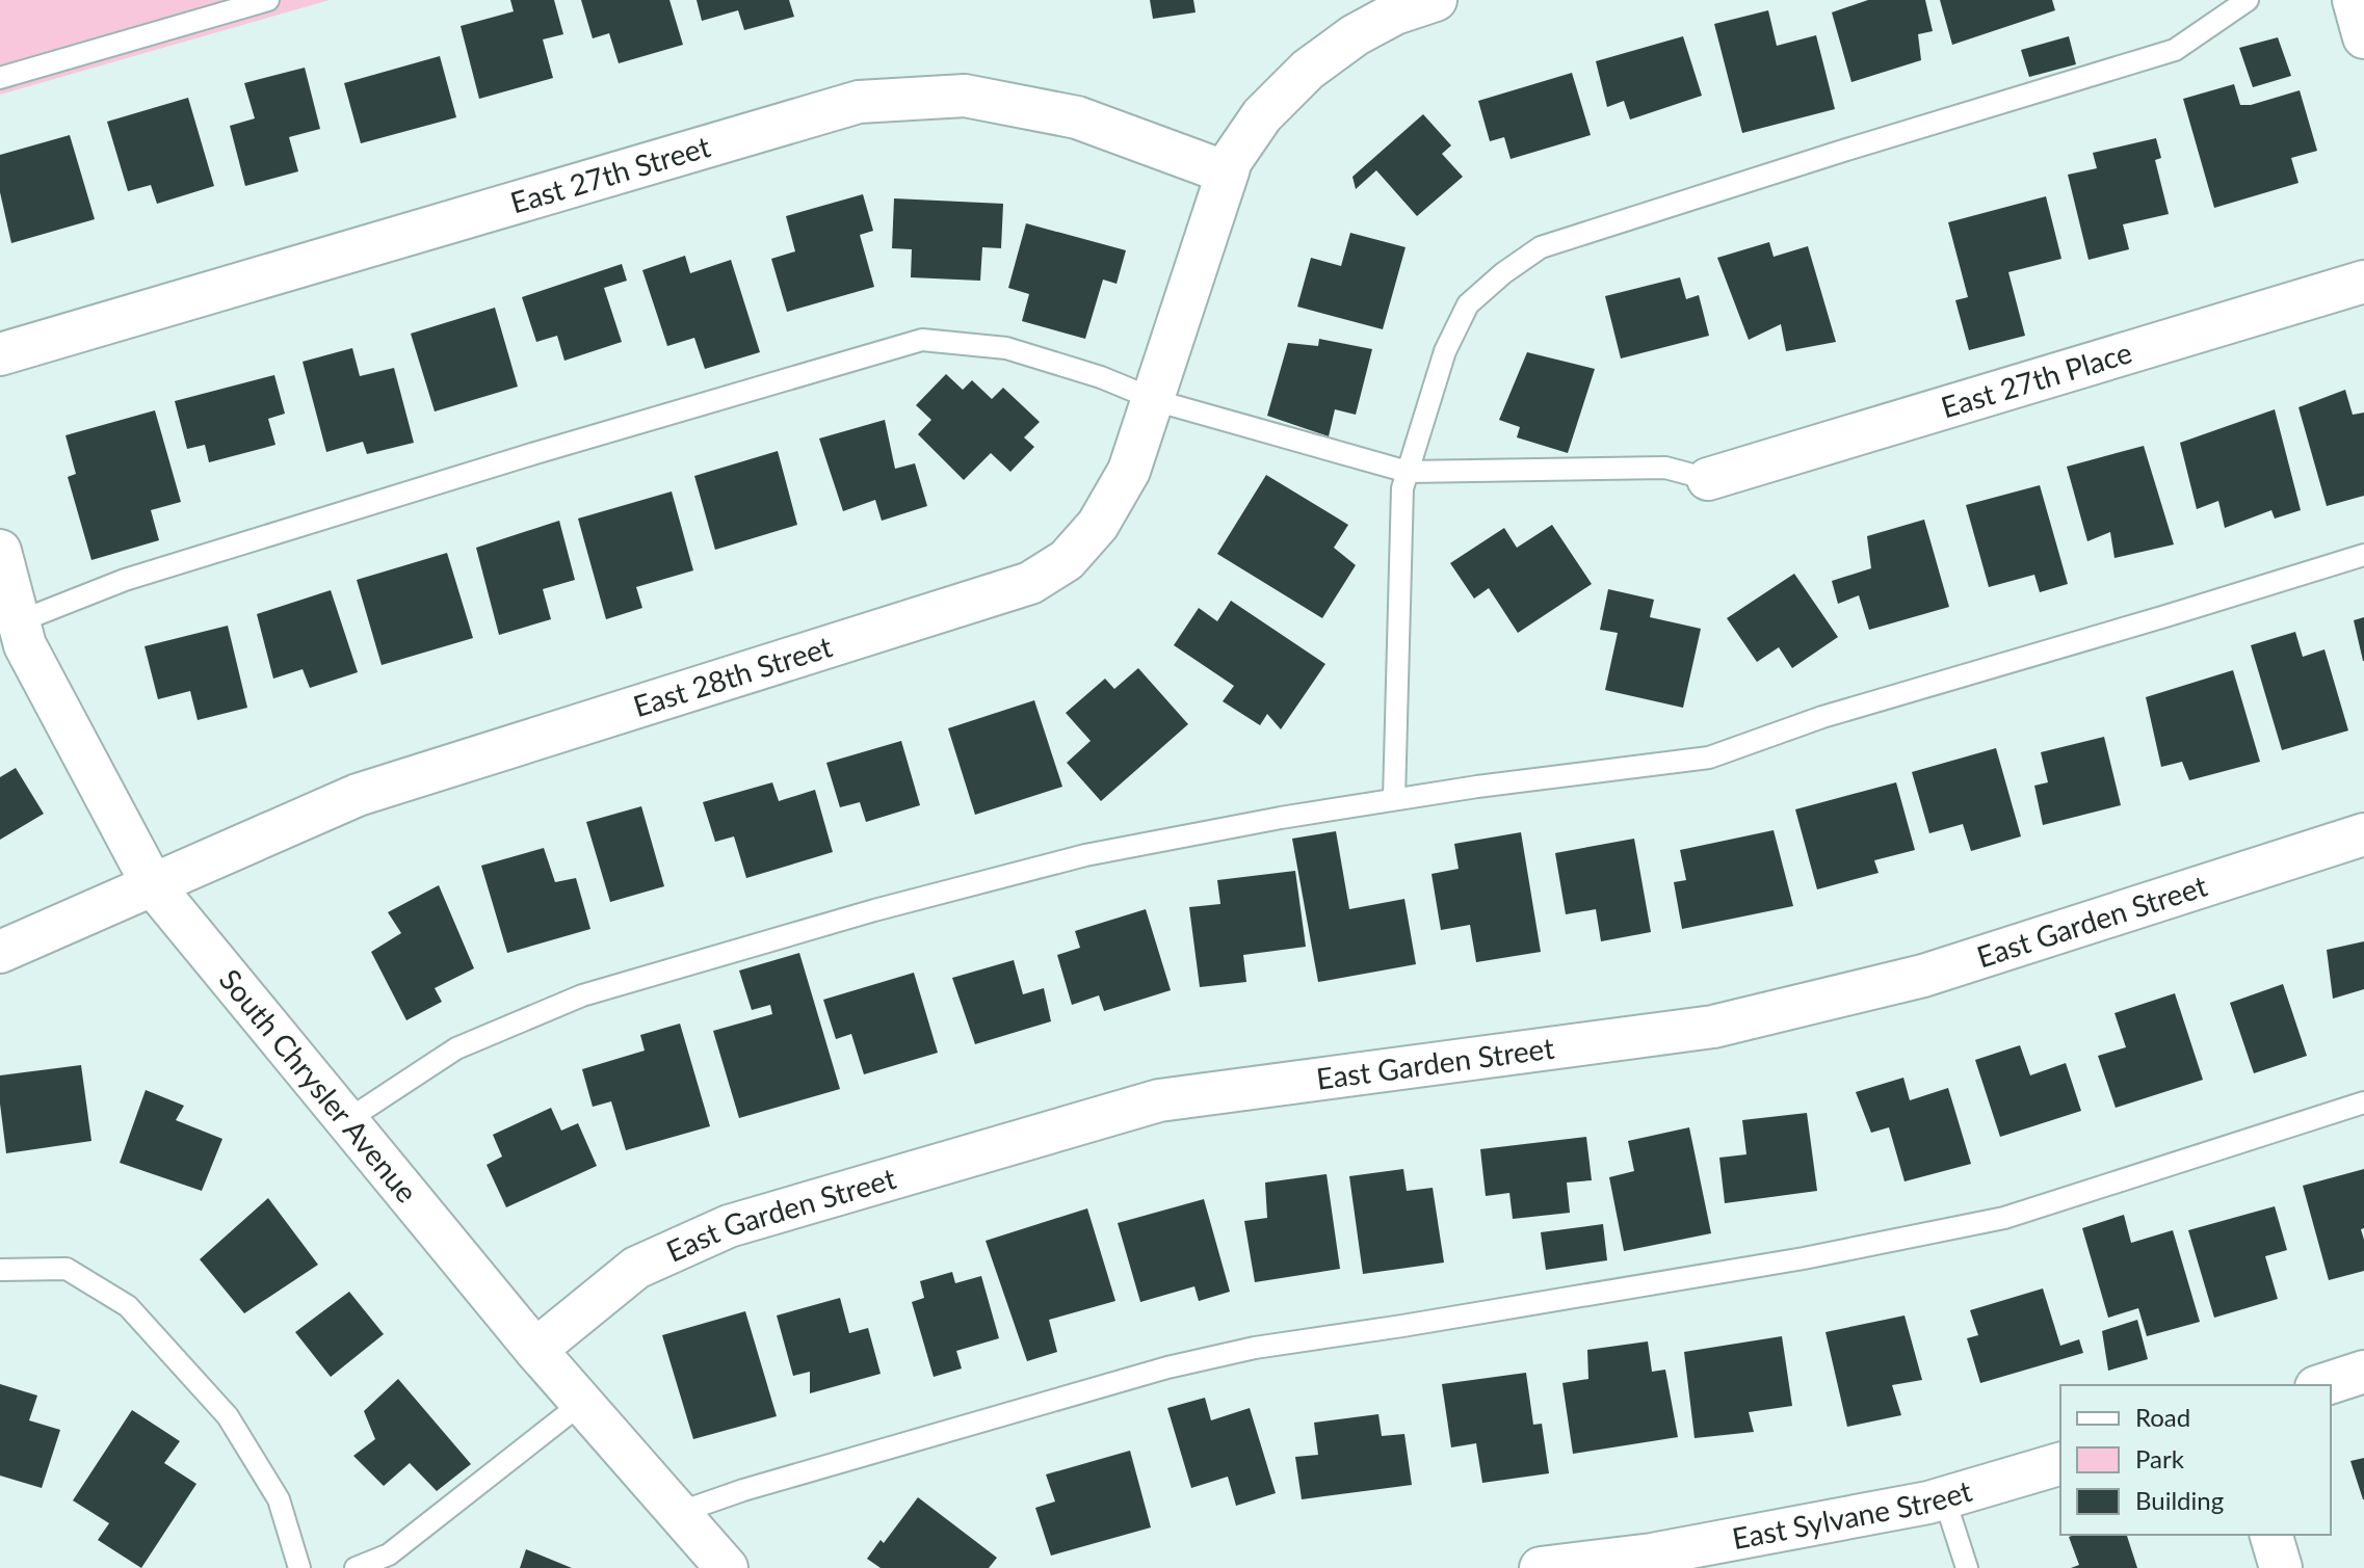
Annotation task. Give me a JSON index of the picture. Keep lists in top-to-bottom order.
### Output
{
  "streets": {
    "street": [
      "East 27th Street",
      "East 27th Place",
      "East 28th Street",
      "East Garden Street",
      "South Chrysler Avenue",
      "East Sylvane Street"
    ]
  },
  "crossings": [
    ["East 27th Street", "East 28th Street"],
    ["East 28th Street", "South Chrysler Avenue"],
    ["East Garden Street", "South Chrysler Avenue"]
  ],
  "legend": ["Road", "Park", "Building"]
}
